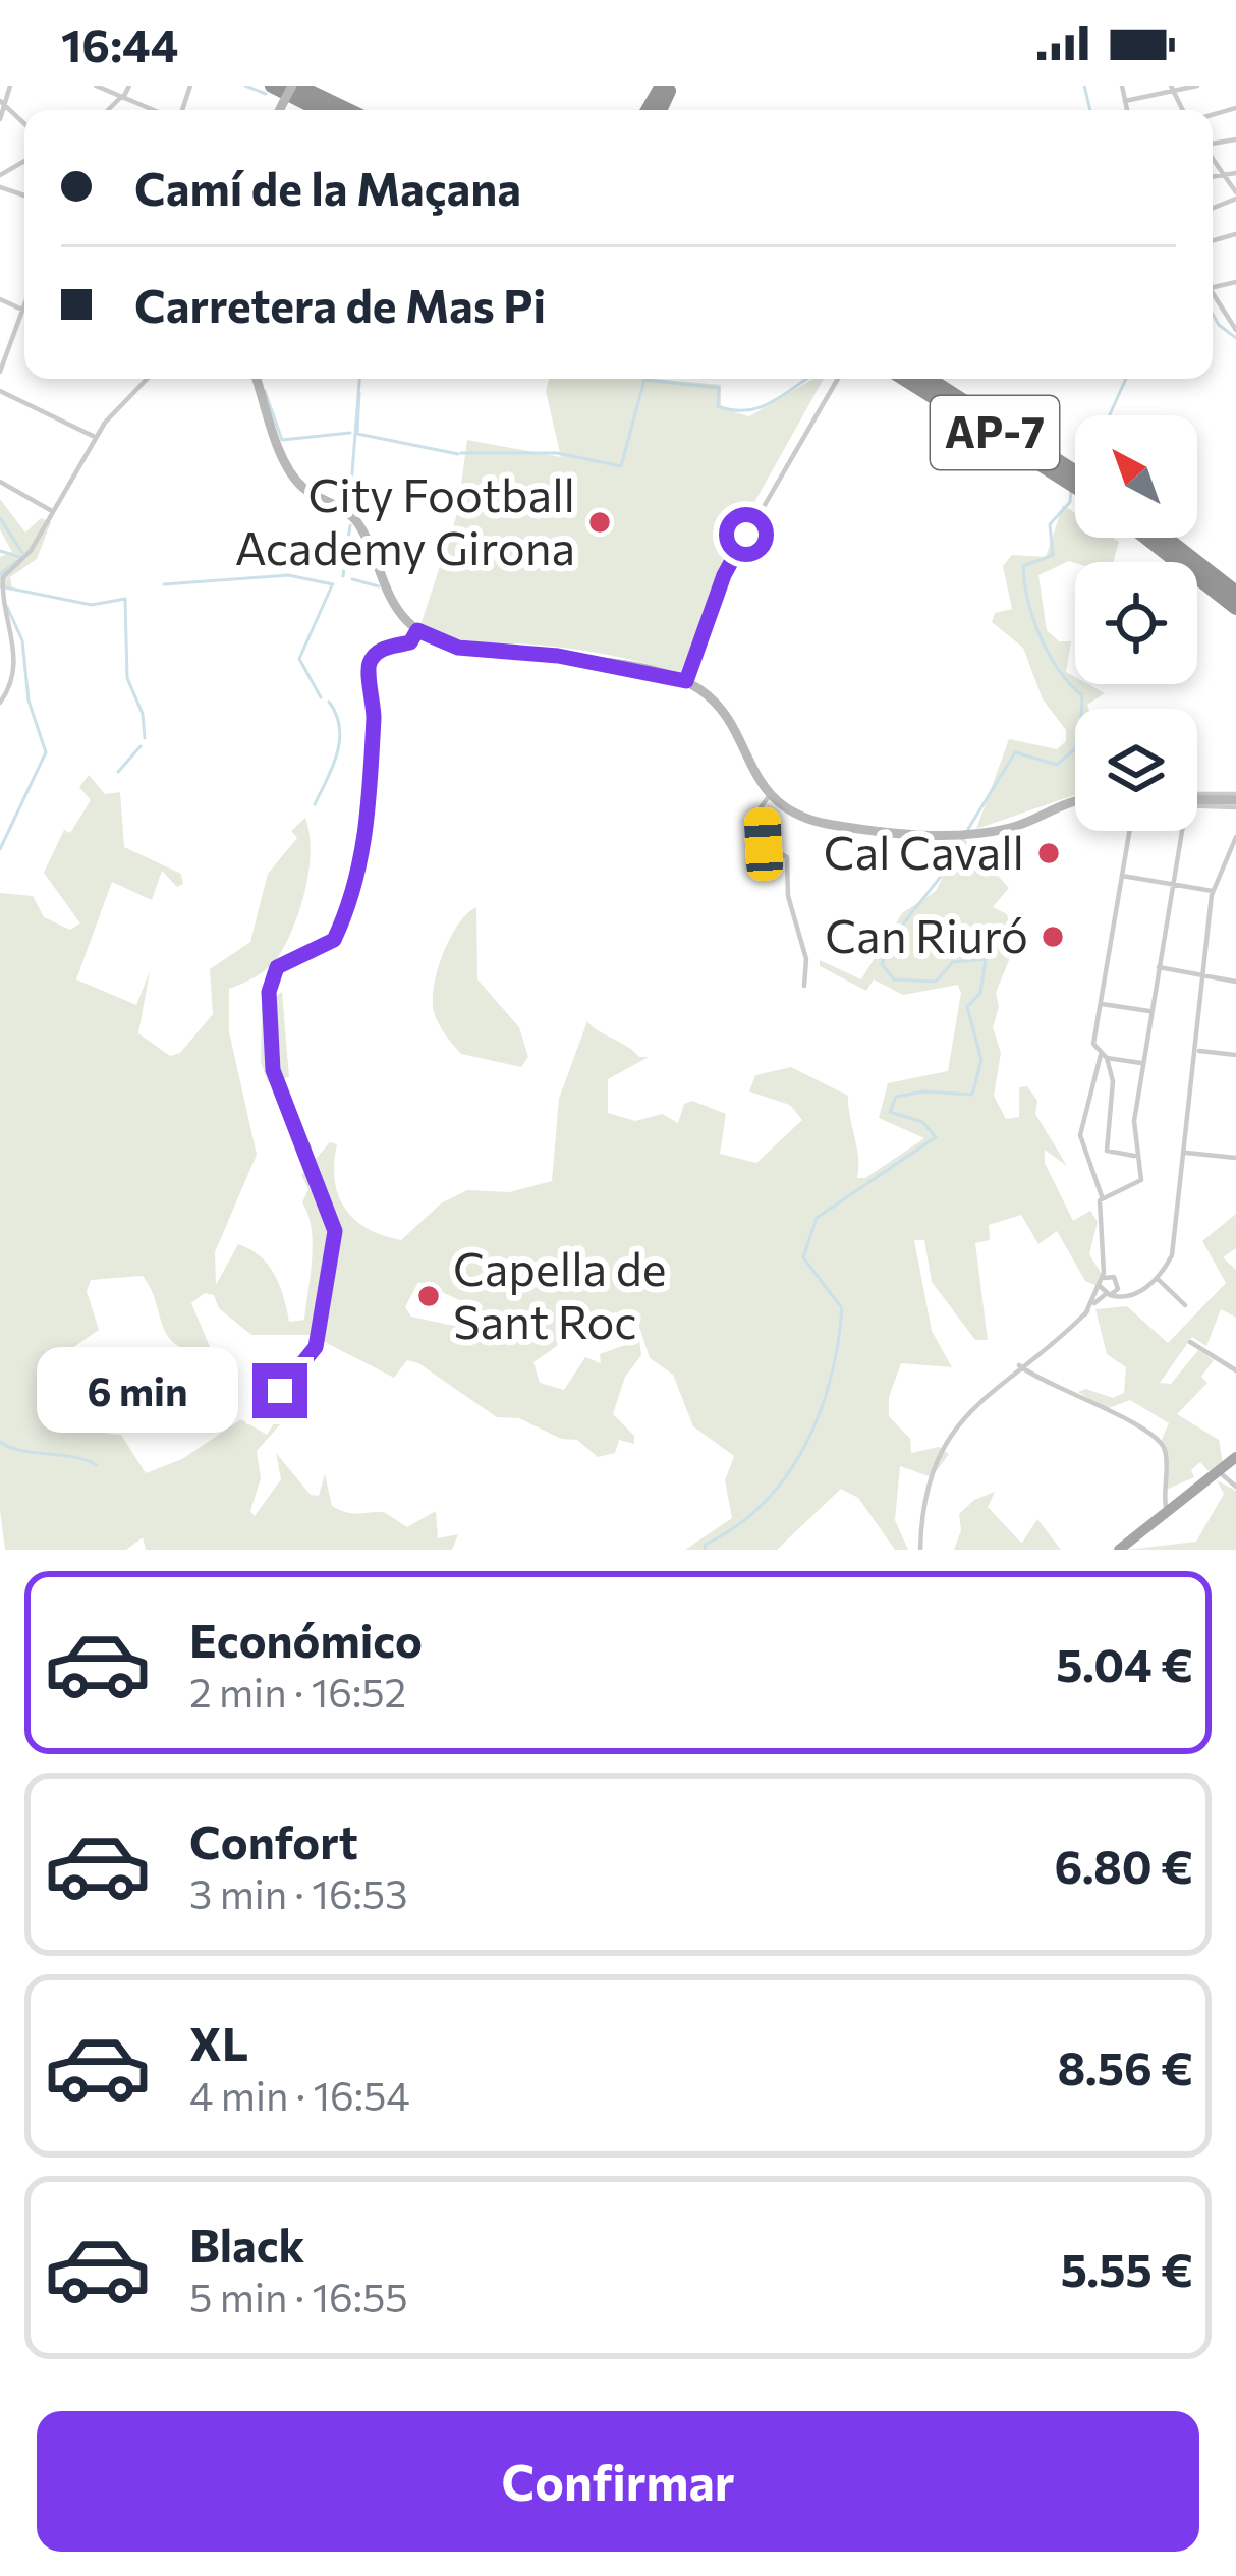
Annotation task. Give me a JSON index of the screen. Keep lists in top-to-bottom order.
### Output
{
  "streets": {
    "highway": ["AP-7"]
  },
  "places": [
    "City Football Academy Girona",
    "Cal Cavall",
    "Can Riuró",
    "Capella de Sant Roc"
  ],
  "north": "top left",
  "page": {
    "status": "16:44",
    "banner": ["Camí de la Maçana", "Carretera de Mas Pi"],
    "bubble": "6 min",
    "list": [
      {
        "name": "Económico",
        "note": "2 min · 16:52",
        "value": "5.04 €"
      },
      {
        "name": "Confort",
        "note": "3 min · 16:53",
        "value": "6.80 €"
      },
      {
        "name": "XL",
        "note": "4 min · 16:54",
        "value": "8.56 €"
      },
      {
        "name": "Black",
        "note": "5 min · 16:55",
        "value": "5.55 €"
      }
    ],
    "buttons": "Confirmar"
  }
}
